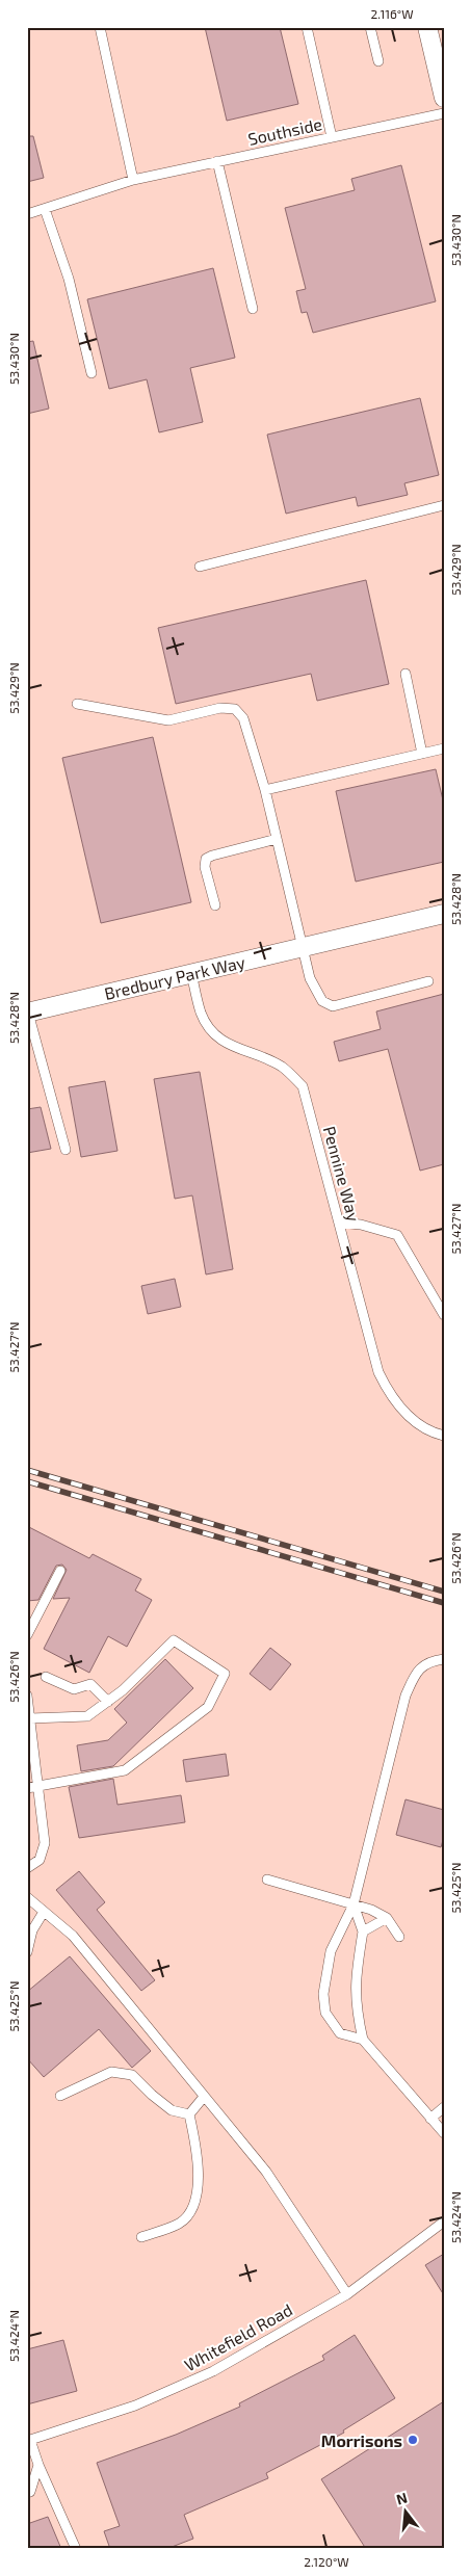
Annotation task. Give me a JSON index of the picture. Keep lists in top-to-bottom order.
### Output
{
  "streets": {
    "street": ["Bredbury Park Way"],
    "lane": ["Southside", "Pennine Way", "Whitefield Road"]
  },
  "crossings": [
    ["Bredbury Park Way", "Pennine Way"]
  ],
  "places": ["Morrisons"],
  "north": "top",
  "coordinates": [
    "2.116°W",
    "53.430°N",
    "53.429°N",
    "53.428°N",
    "53.427°N",
    "53.426°N",
    "53.425°N",
    "53.424°N",
    "2.120°W"
  ]
}
